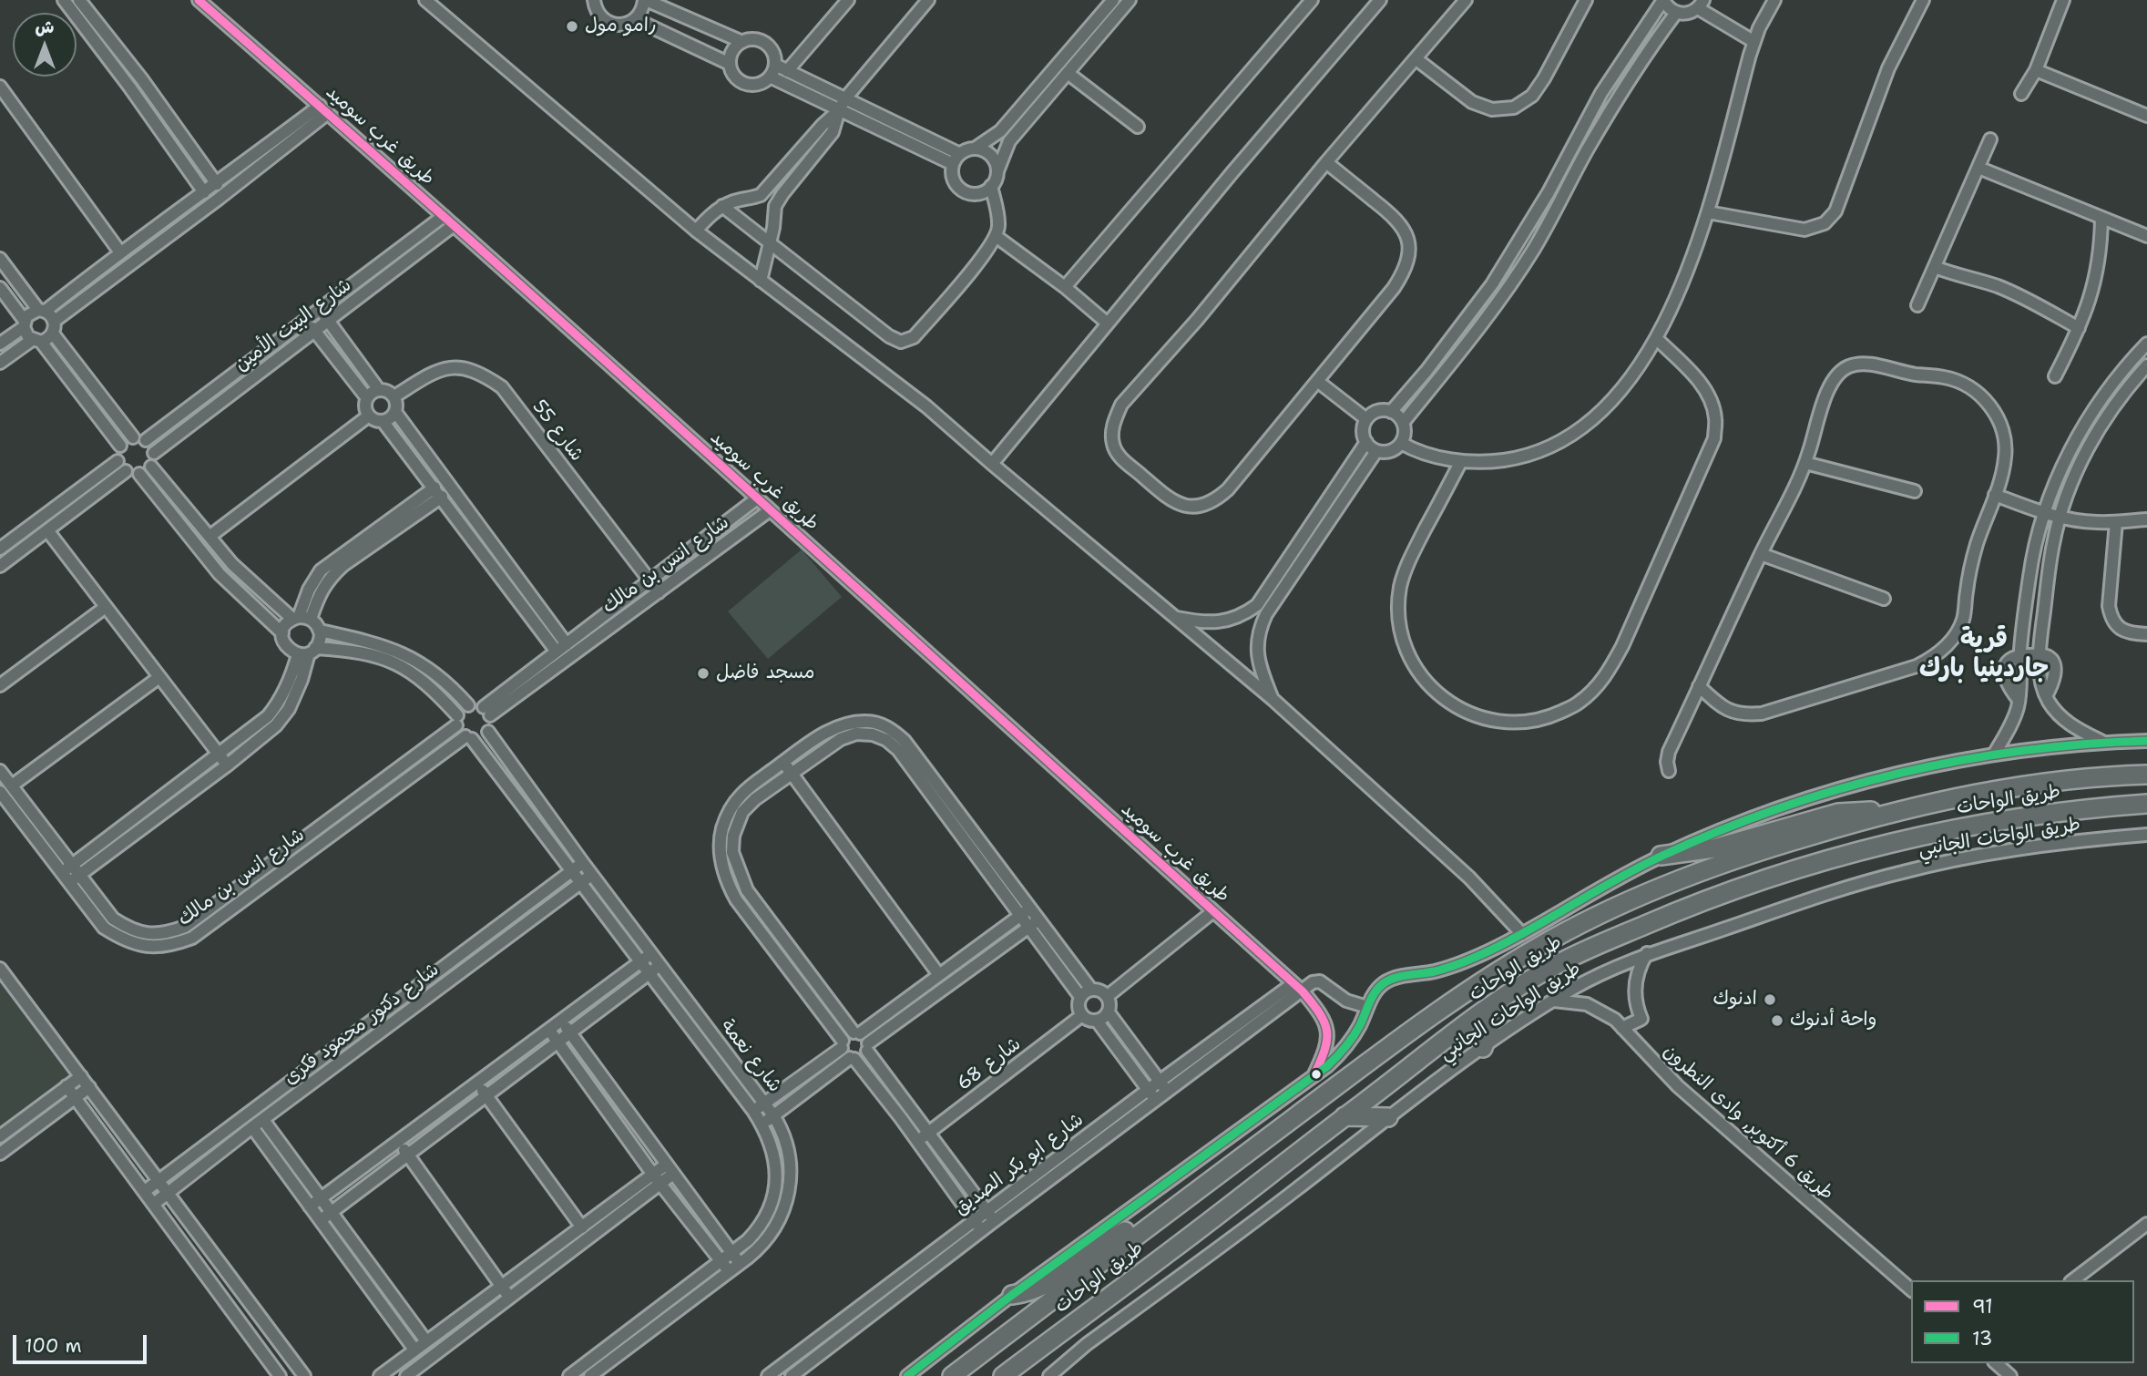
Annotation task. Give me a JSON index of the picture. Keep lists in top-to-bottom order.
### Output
{
  "streets": {
    "highway": ["طريق الواحات"],
    "street": [
      "طريق غرب سوميد",
      "شارع البيت الأمين",
      "شارع 55",
      "شارع انس بن مالك",
      "طريق الواحات الجانبي",
      "شارع دكتور محمود فكرى",
      "شارع نعمة",
      "شارع 68",
      "طريق 6 أكتوبر, وادى النطرون",
      "شارع ابو بكر الصديق"
    ]
  },
  "crossings": [
    ["طريق غرب سوميد", "شارع البيت الأمين"],
    ["طريق غرب سوميد", "شارع انس بن مالك"],
    ["طريق غرب سوميد", "شارع ابو بكر الصديق"],
    ["شارع 55", "شارع انس بن مالك"],
    ["شارع انس بن مالك", "شارع نعمة"],
    ["طريق الواحات الجانبي", "طريق 6 أكتوبر, وادى النطرون"],
    ["شارع دكتور محمود فكرى", "شارع نعمة"]
  ],
  "districts": ["قرية جاردينيا بارك"],
  "places": [
    "رامو مول",
    "مسجد فاضل",
    "ادنوك",
    "واحة أدنوك"
  ],
  "lines": ["transit line 91", "transit line 13"],
  "legend": ["91", "13"],
  "scale_bar": "100 m",
  "north": "top"
}
